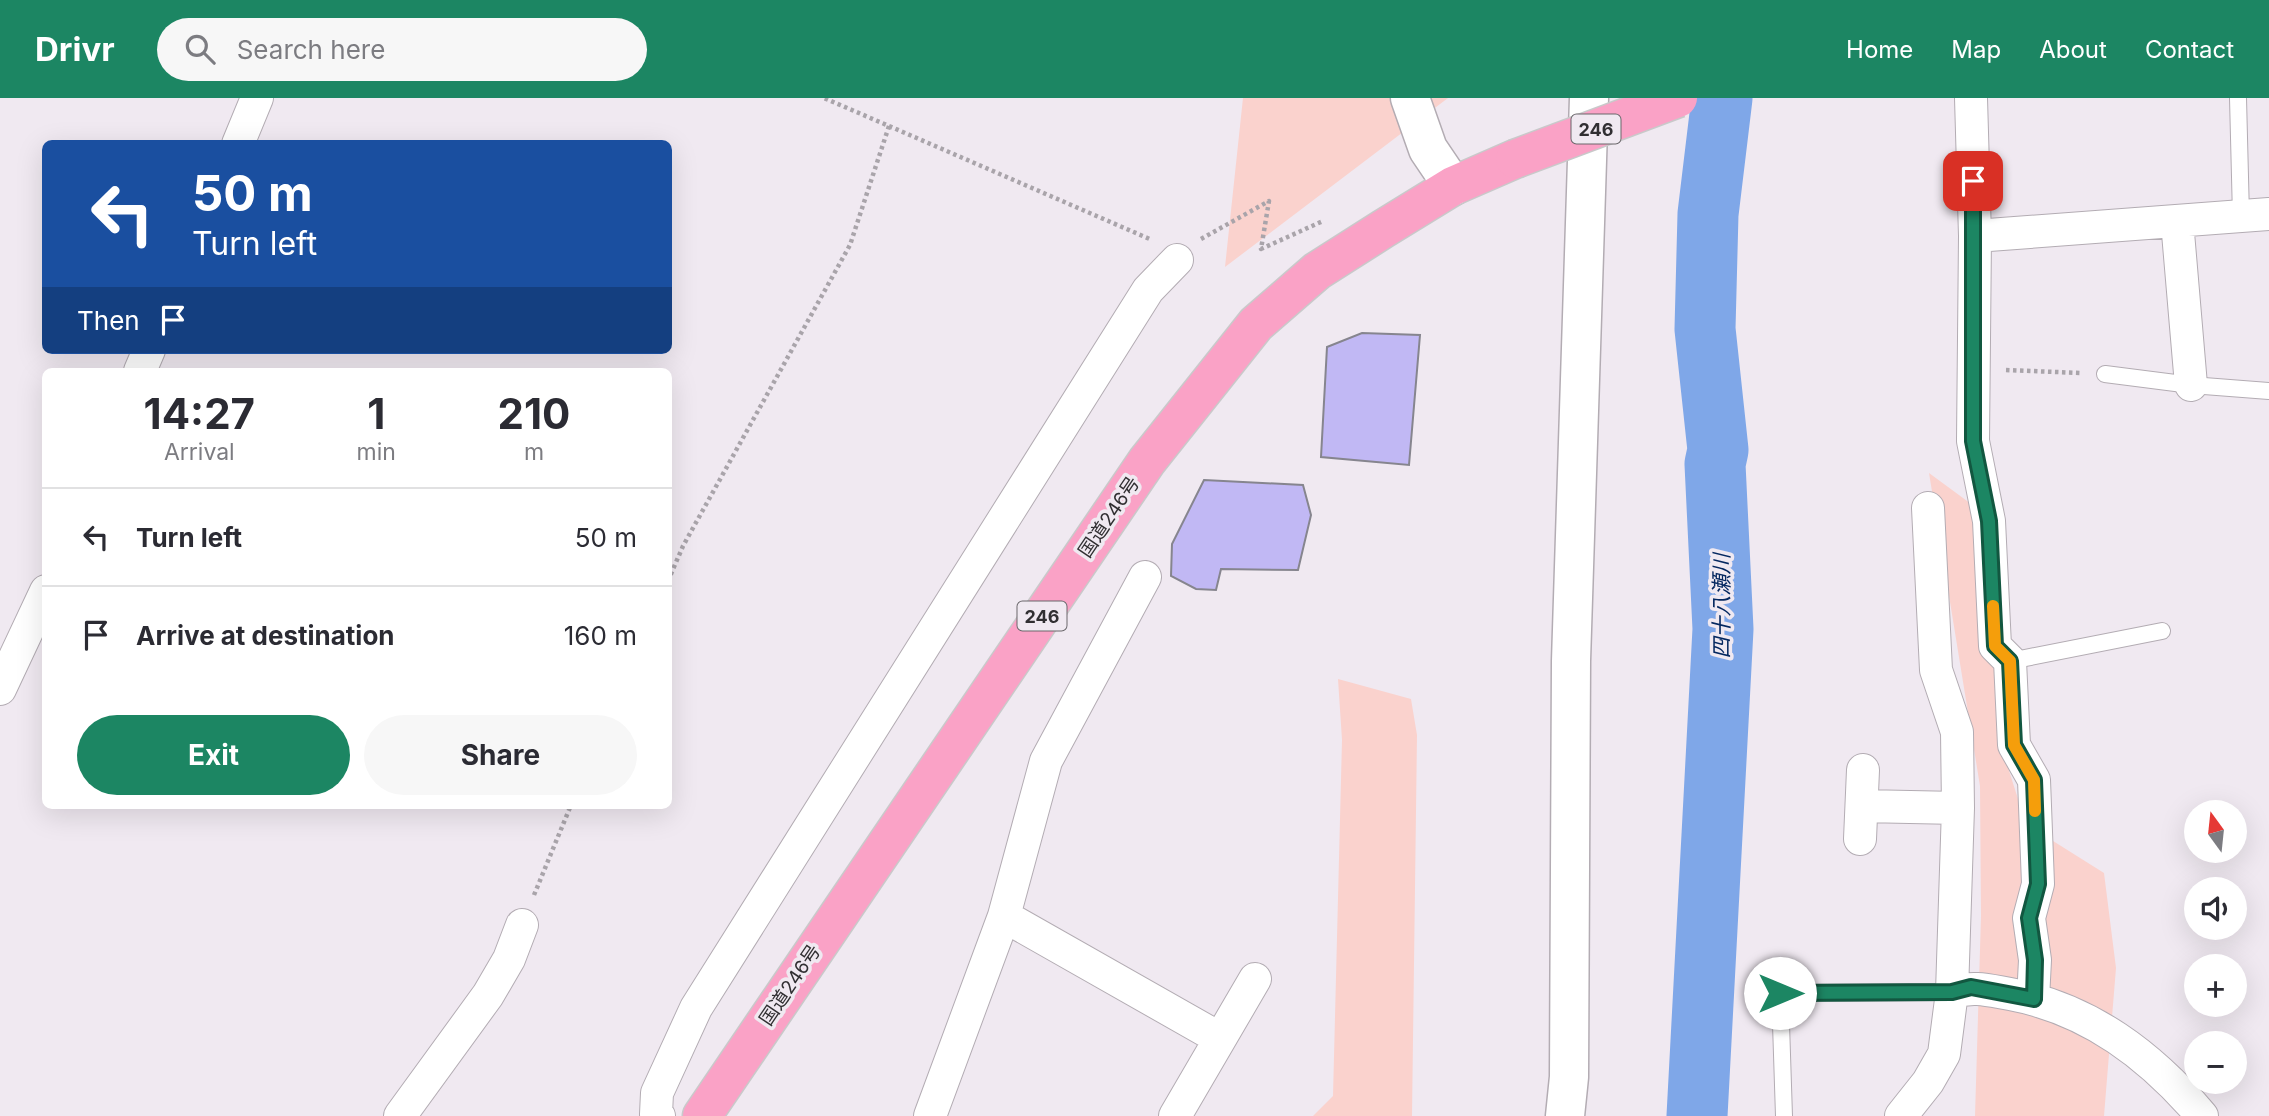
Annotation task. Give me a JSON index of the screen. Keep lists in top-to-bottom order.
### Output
{
  "streets": {
    "highway": ["246", "国道246号"]
  },
  "water": ["四十八瀬川"],
  "north": "top",
  "page": {
    "header": "Drivr",
    "search": "Search here",
    "nav": [
      "Home",
      "Map",
      "About",
      "Contact"
    ],
    "turn": ["50 m", "Turn left"],
    "then": "Then",
    "eta": [
      "14:27",
      "Arrival",
      "1",
      "min",
      "210",
      "m"
    ],
    "list": [
      {
        "name": "Turn left",
        "value": "50 m"
      },
      {
        "name": "Arrive at destination",
        "value": "160 m"
      }
    ],
    "buttons": ["Exit", "Share"],
    "map_buttons": ["+", "−"]
  }
}
